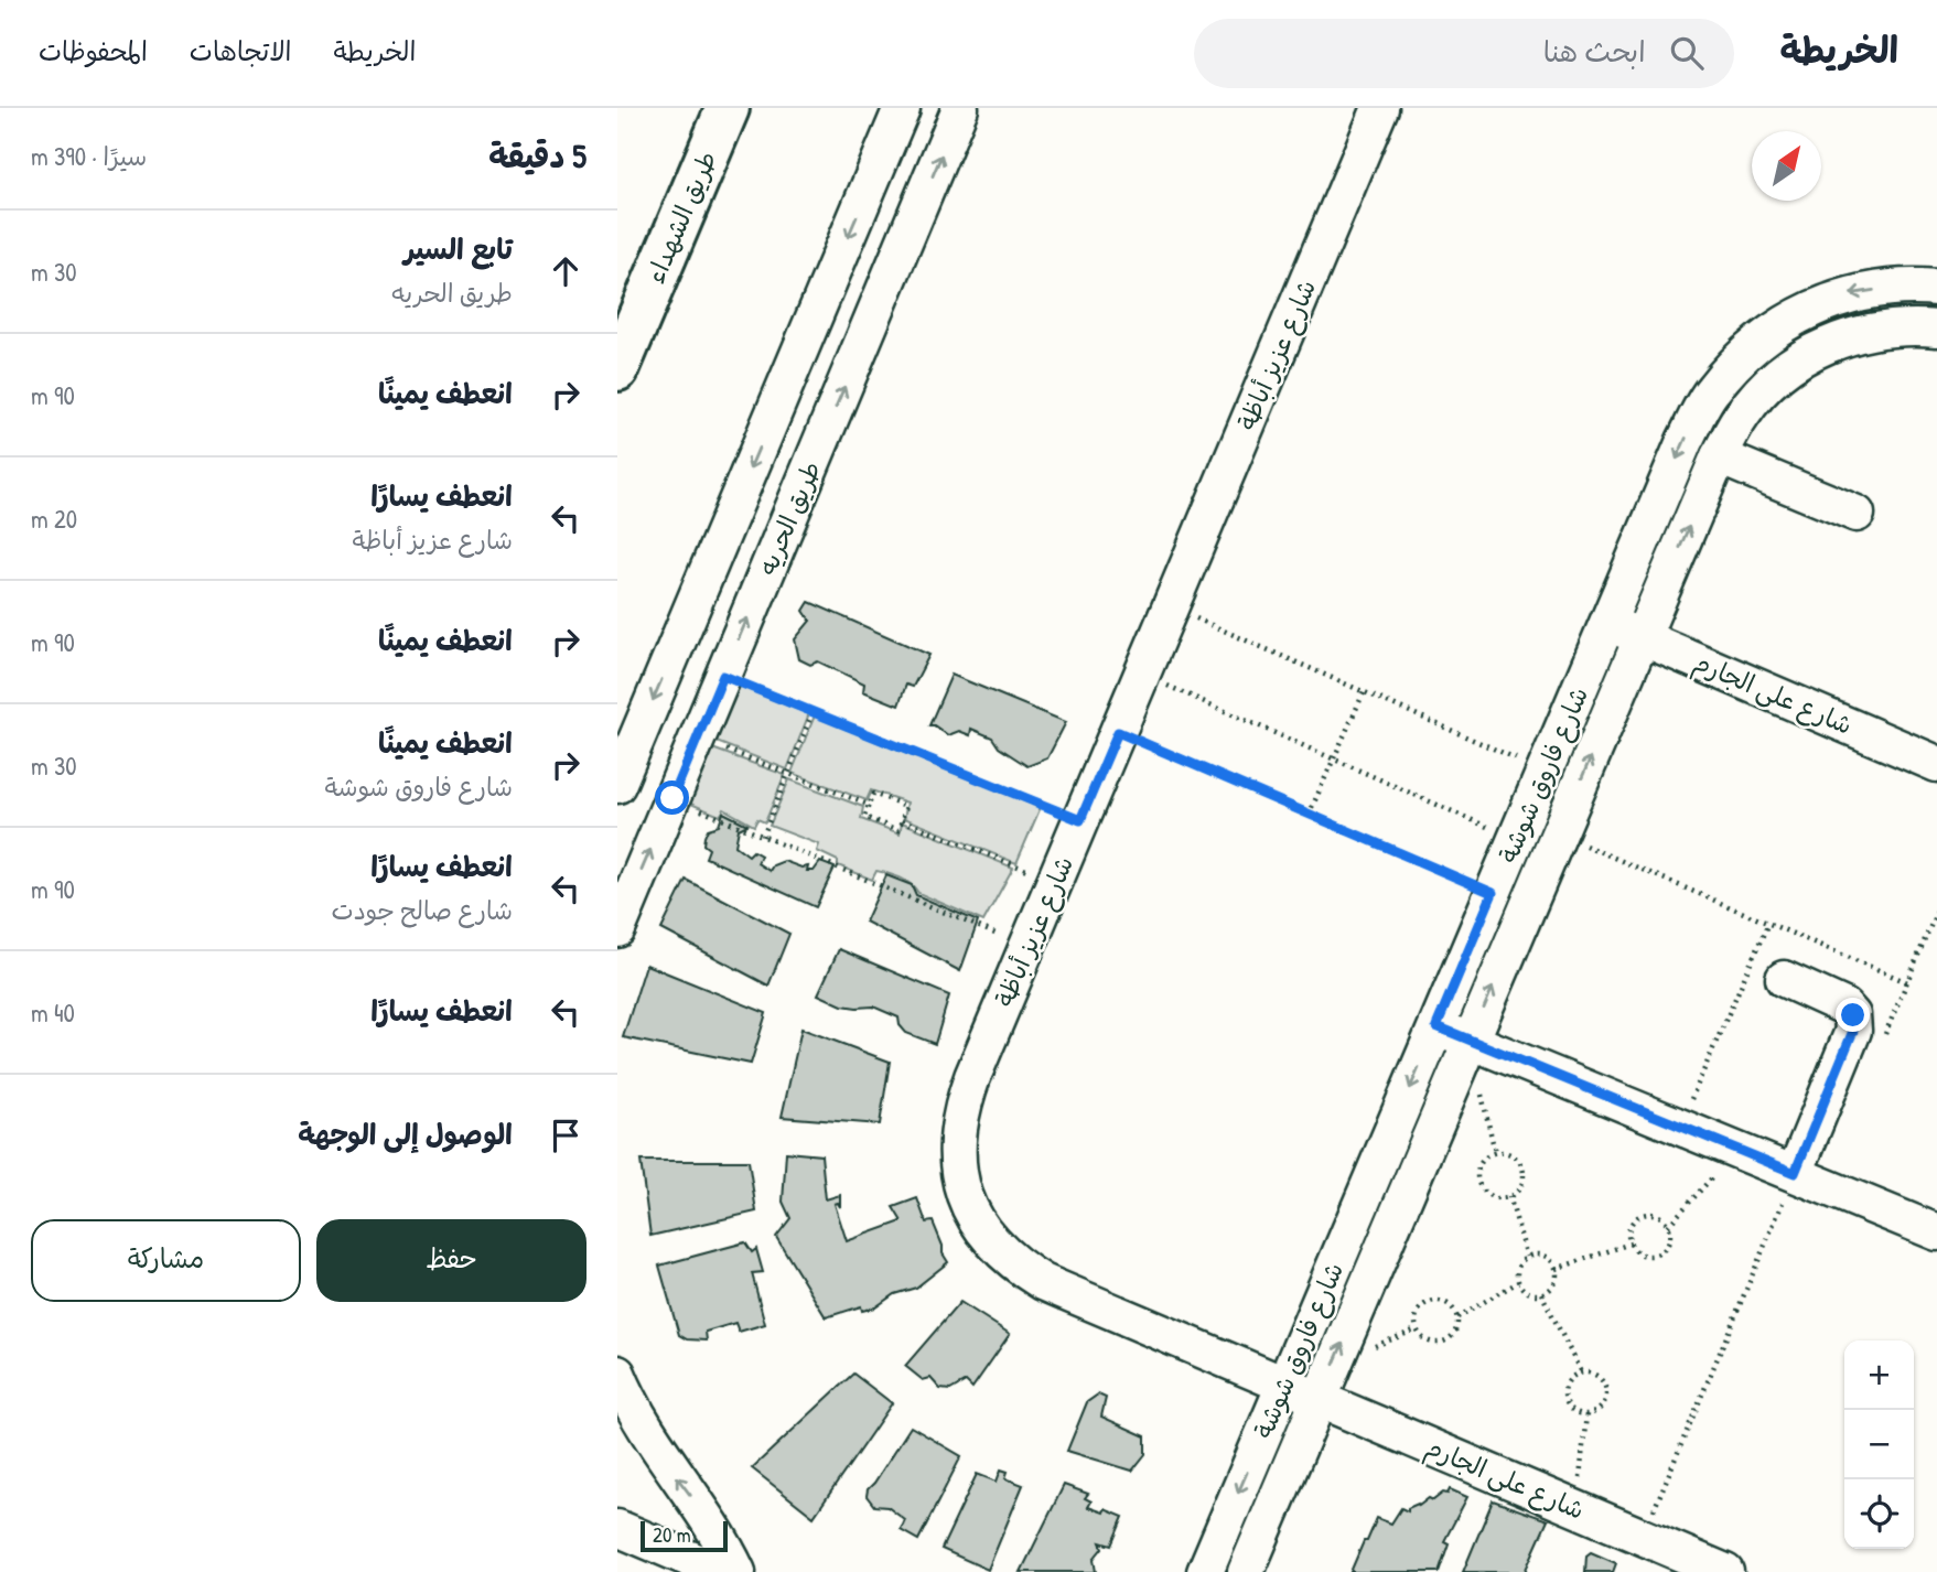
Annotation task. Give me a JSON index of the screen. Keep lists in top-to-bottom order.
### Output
{
  "streets": {
    "main road": ["طريق الشهداء"],
    "street": [
      "شارع عزيز أباظة",
      "طريق الحريه",
      "شارع على الجارم",
      "شارع فاروق شوشة"
    ]
  },
  "crossings": [
    ["شارع عزيز أباظة", "شارع على الجارم"],
    ["شارع عزيز أباظة", "شارع فاروق شوشة"],
    ["شارع على الجارم", "شارع فاروق شوشة"]
  ],
  "scale_bar": "20 m",
  "north": "top right",
  "page": {
    "header": "الخريطة",
    "search": "ابحث هنا",
    "nav": ["الخريطة", "الاتجاهات", "المحفوظات"],
    "heading": ["5 دقيقة", "سيرًا · 390 m"],
    "list": [
      ["تابع السير", "طريق الحريه", "30 m"],
      ["انعطف يمينًا", "90 m"],
      ["انعطف يسارًا", "شارع عزيز أباظة", "20 m"],
      ["انعطف يمينًا", "90 m"],
      ["انعطف يمينًا", "شارع فاروق شوشة", "30 m"],
      ["انعطف يسارًا", "شارع صالح جودت", "90 m"],
      ["انعطف يسارًا", "40 m"],
      "الوصول إلى الوجهة"
    ],
    "buttons": ["حفظ", "مشاركة"],
    "map_buttons": ["+", "−"],
    "scale": "20 m"
  }
}
